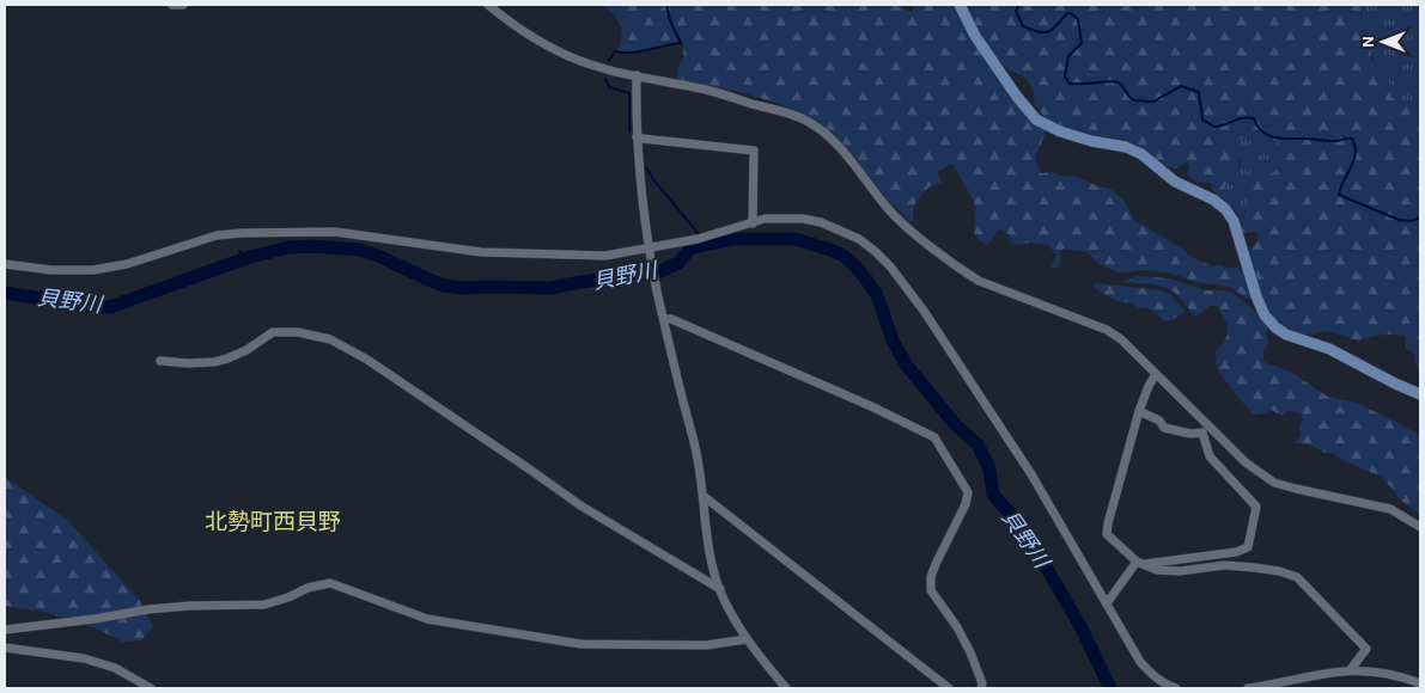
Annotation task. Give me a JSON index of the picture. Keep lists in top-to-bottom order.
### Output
{
  "districts": ["北勢町西貝野"],
  "water": ["貝野川"],
  "north": "left"
}
